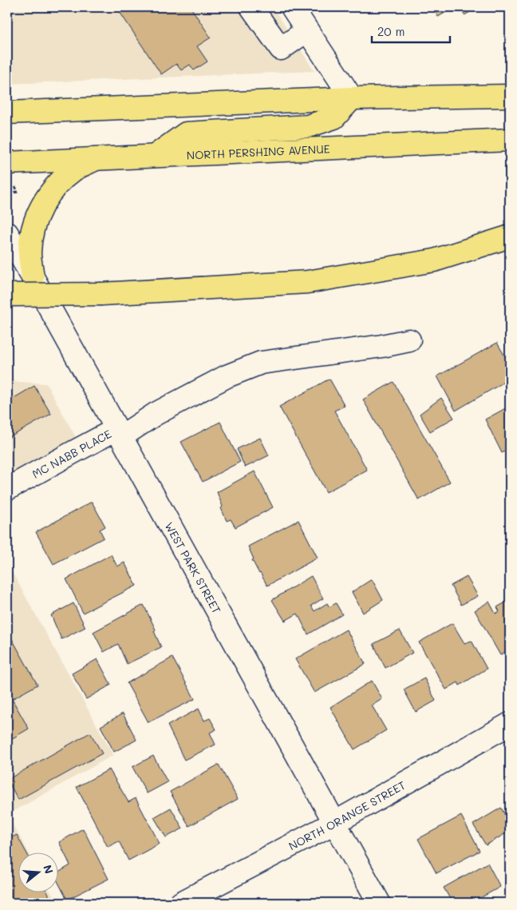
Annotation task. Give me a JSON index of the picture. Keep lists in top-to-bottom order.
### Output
{
  "streets": {
    "main road": ["NORTH PERSHING AVENUE"],
    "street": ["MC NABB PLACE", "WEST PARK STREET", "NORTH ORANGE STREET"]
  },
  "crossings": [
    ["MC NABB PLACE", "WEST PARK STREET"],
    ["WEST PARK STREET", "NORTH ORANGE STREET"]
  ],
  "scale_bar": "20 m",
  "north": "right"
}
